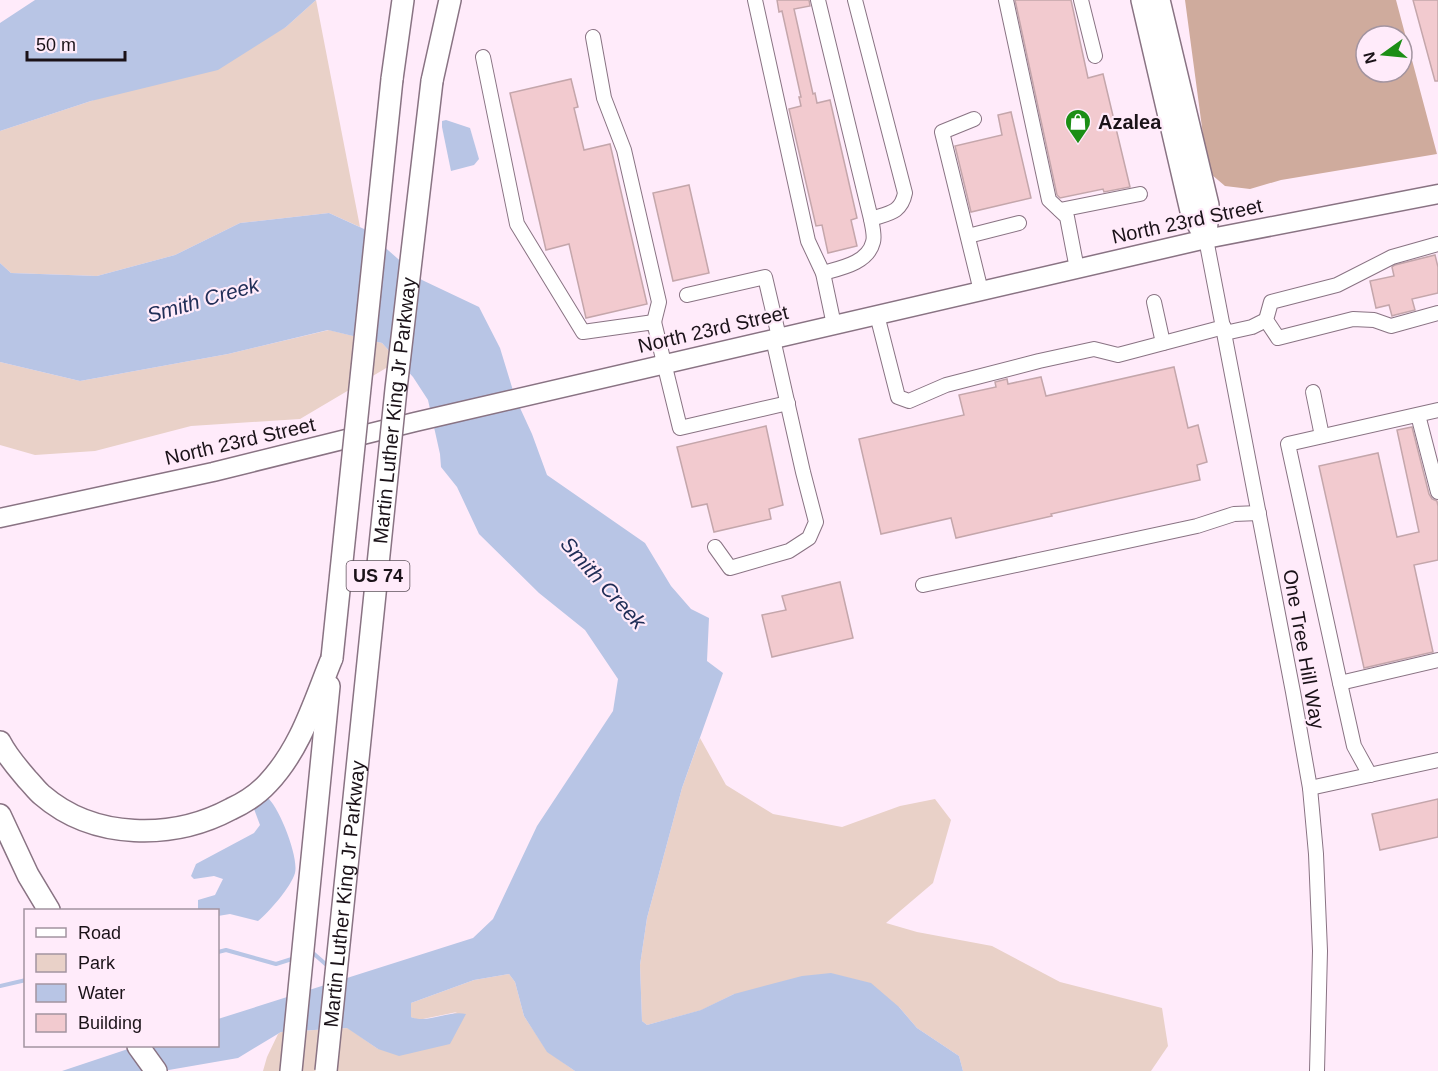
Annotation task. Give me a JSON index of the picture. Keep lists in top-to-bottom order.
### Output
{
  "streets": {
    "highway": ["Martin Luther King Jr Parkway", "US 74"],
    "main road": ["North 23rd Street"],
    "street": ["One Tree Hill Way"]
  },
  "crossings": [
    ["North 23rd Street", "One Tree Hill Way"]
  ],
  "water": ["Smith Creek"],
  "places": {
    "shop": ["Azalea"]
  },
  "legend": [
    "Road",
    "Park",
    "Water",
    "Building"
  ],
  "scale_bar": "50 m",
  "north": "left"
}
